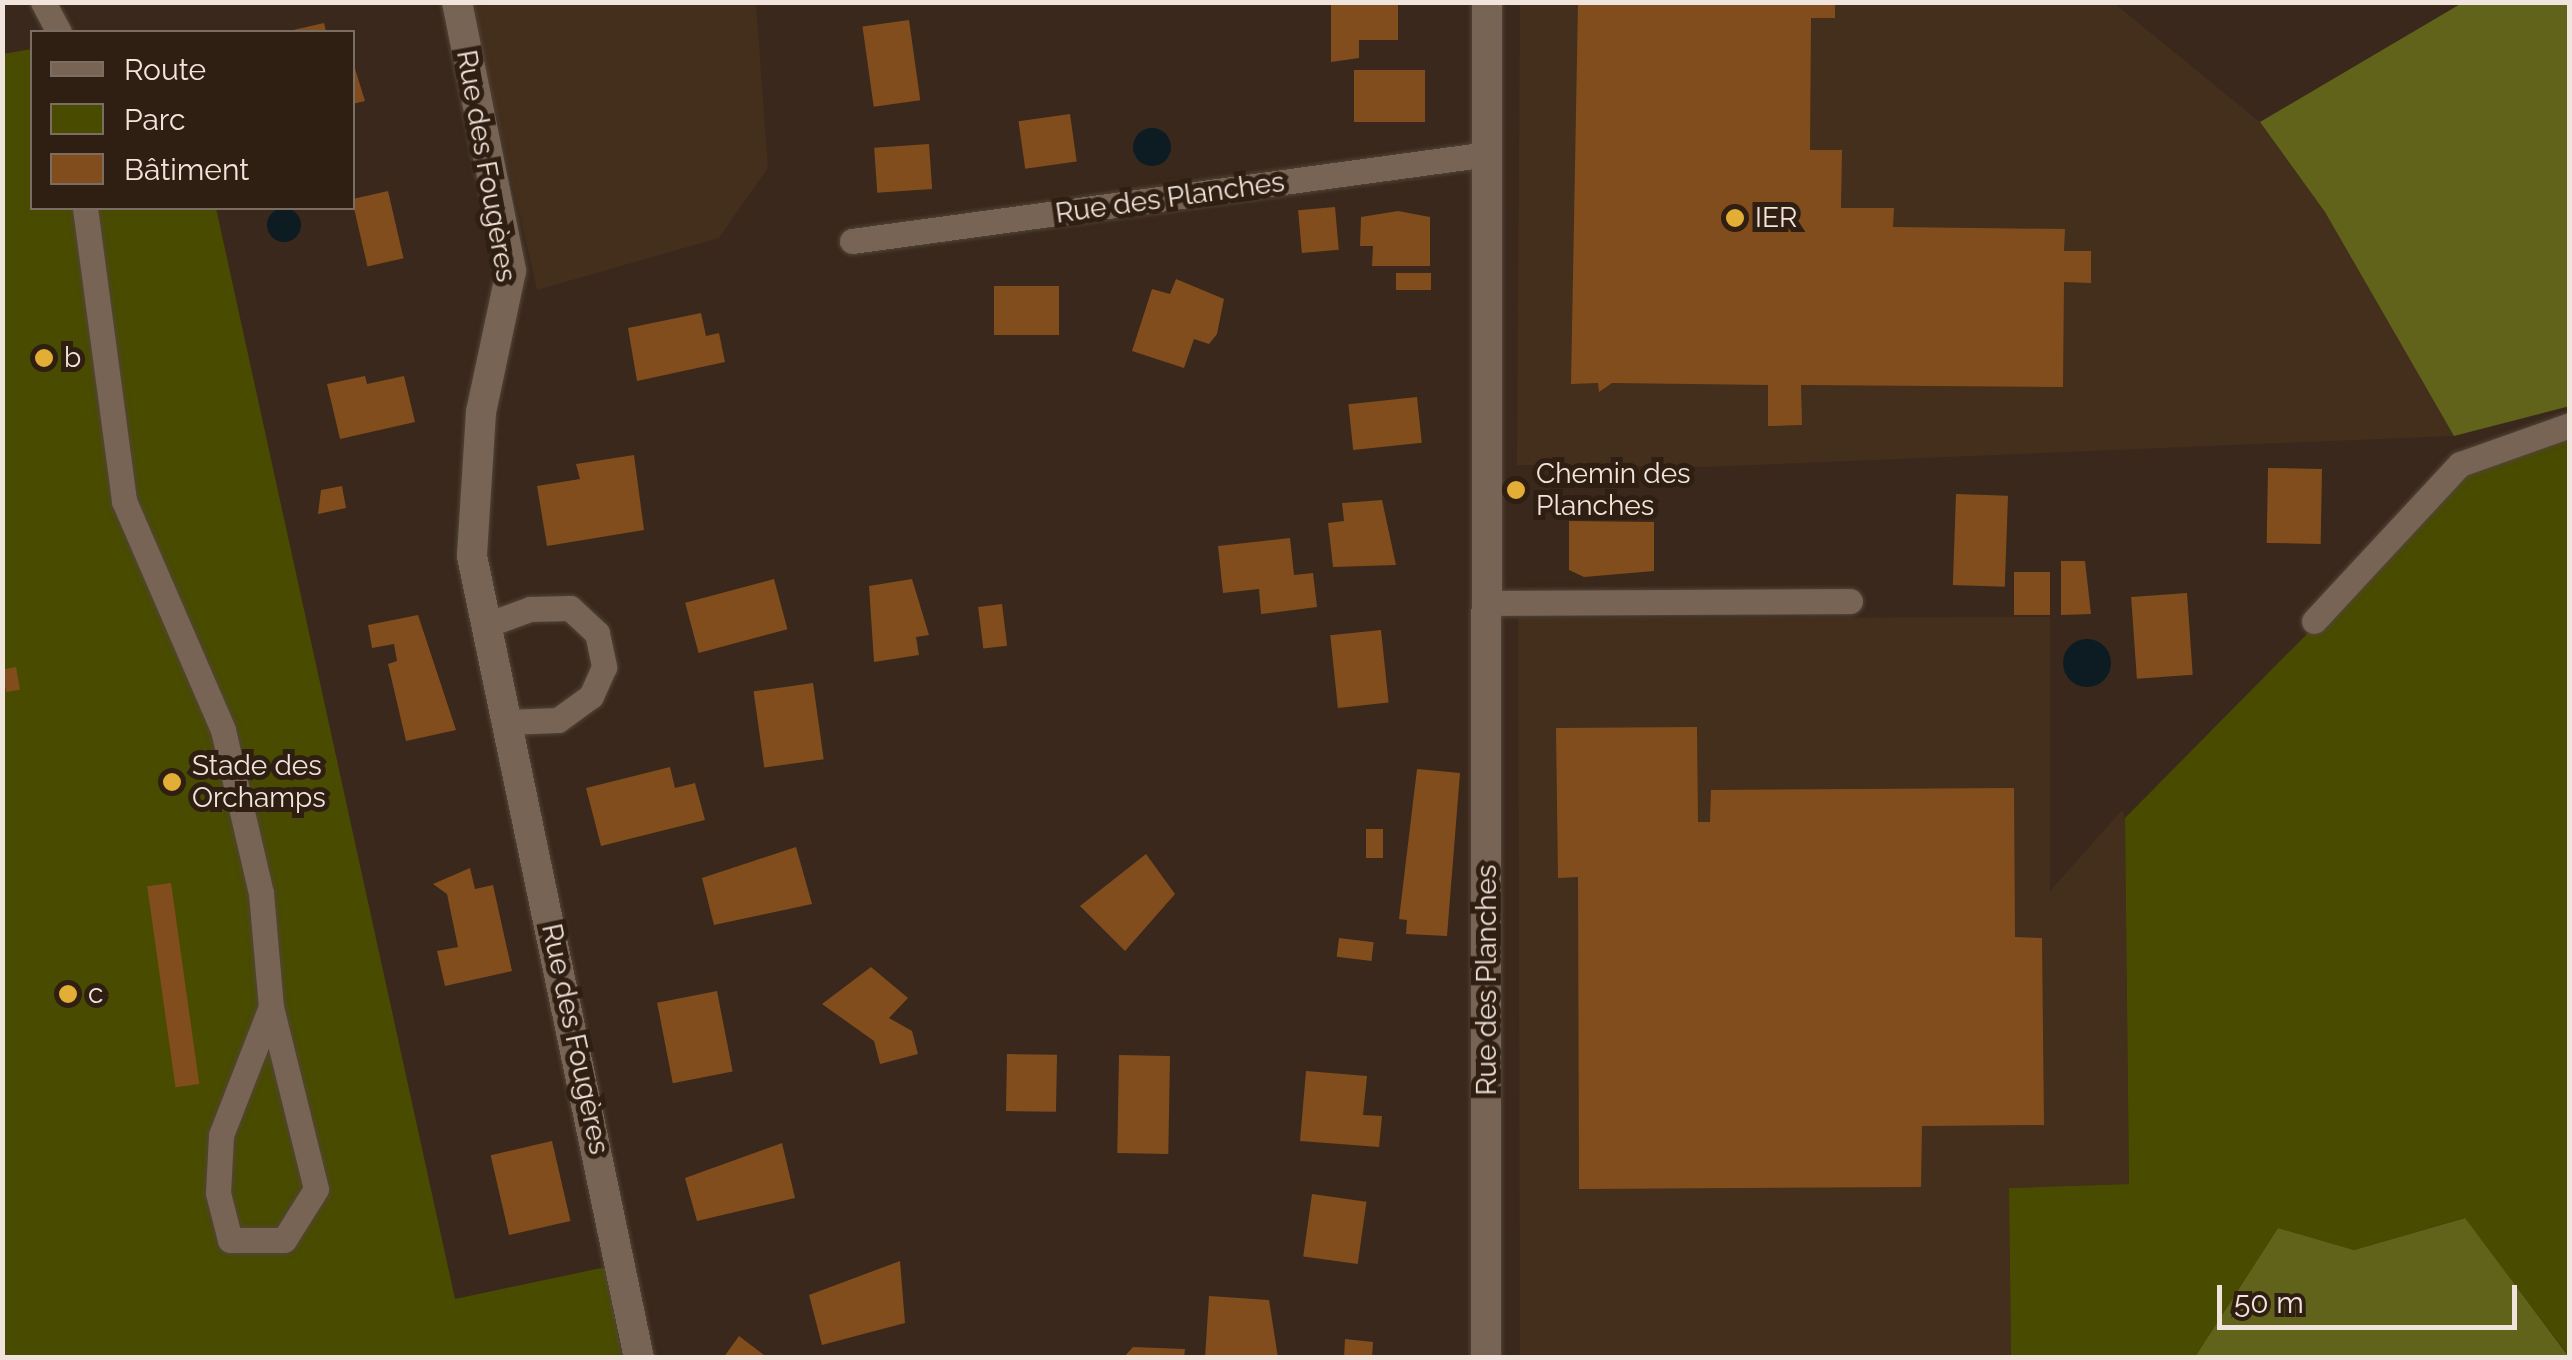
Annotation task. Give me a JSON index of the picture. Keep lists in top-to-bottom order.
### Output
{
  "streets": {
    "street": ["Rue des Fougères", "Rue des Planches"]
  },
  "places": [
    "IER",
    "b",
    "Chemin des Planches",
    "Stade des Orchamps",
    "c"
  ],
  "legend": ["Route", "Parc", "Bâtiment"],
  "scale_bar": "50 m"
}
